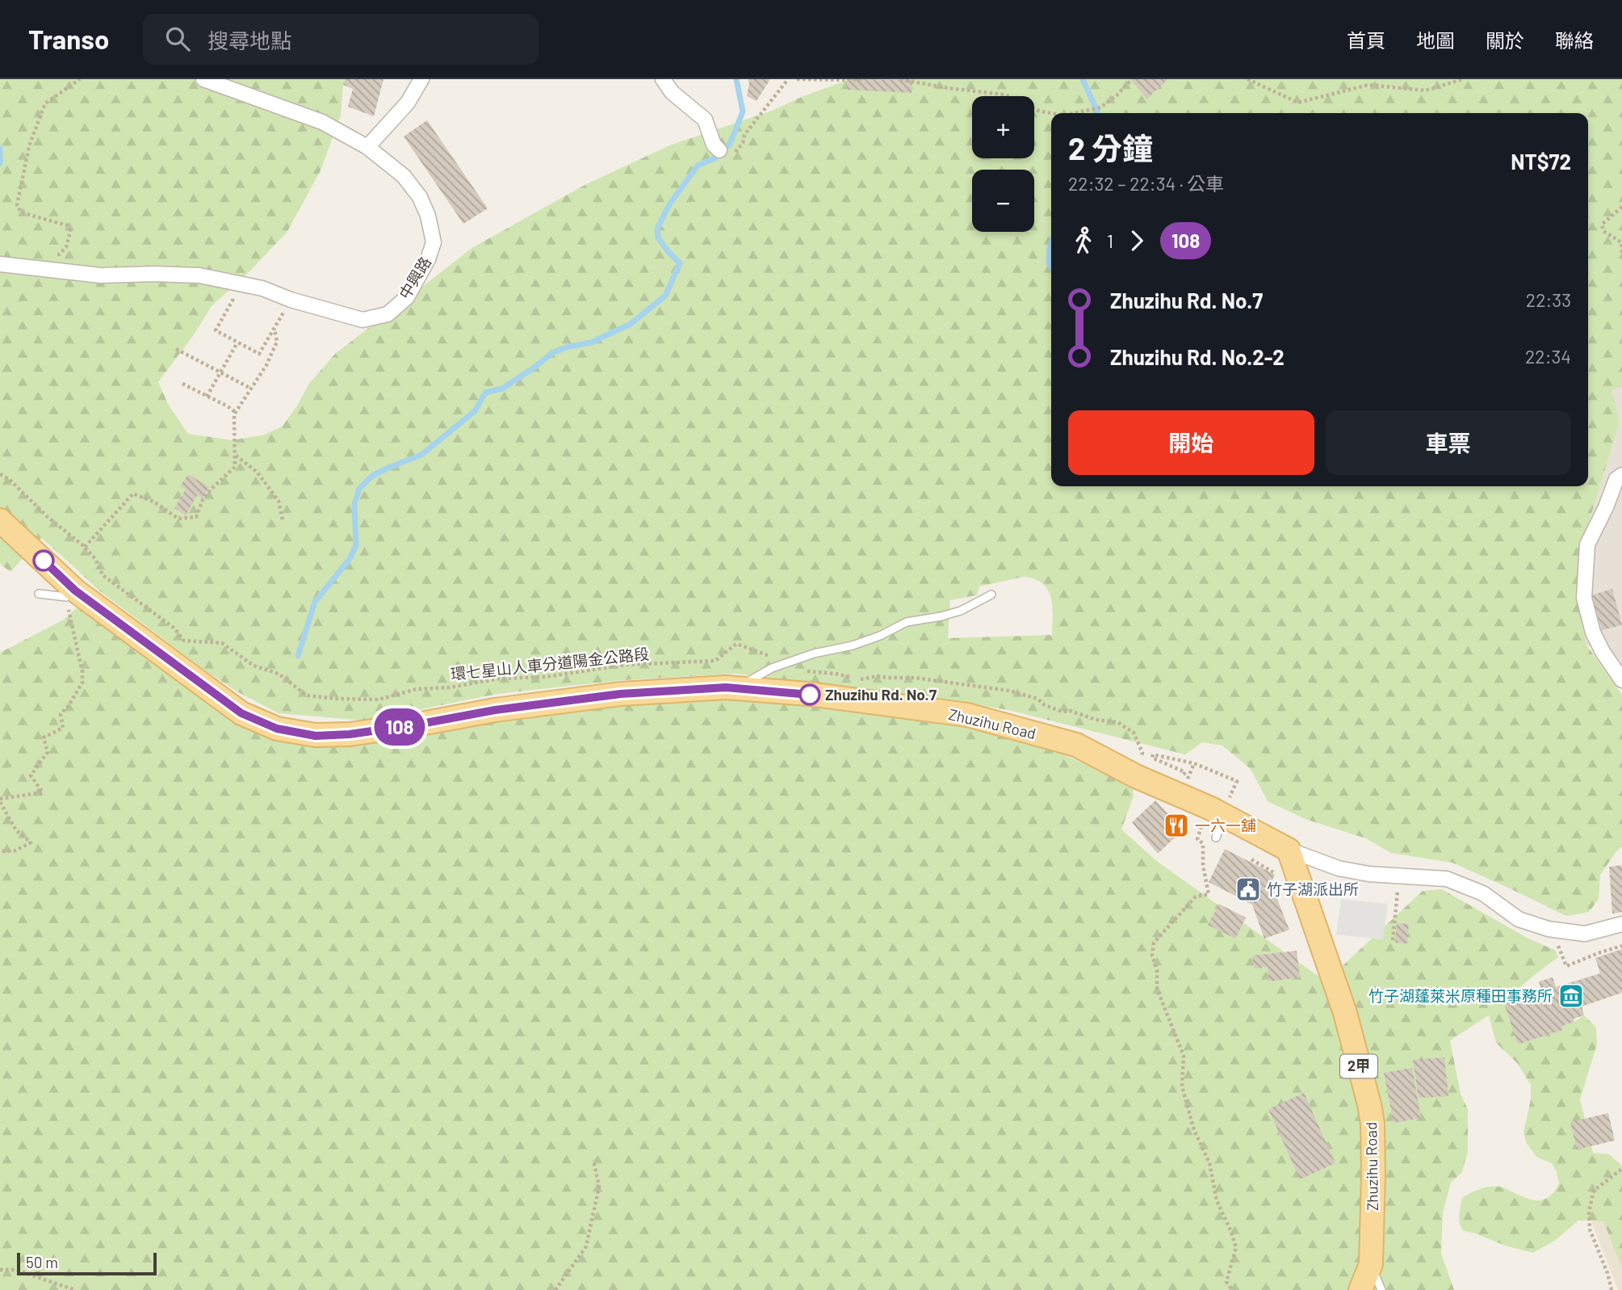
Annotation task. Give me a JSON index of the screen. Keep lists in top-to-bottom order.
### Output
{
  "streets": {
    "main road": ["Zhuzihu Road", "2甲"],
    "street": ["中興路"],
    "path": ["環七星山人車分道陽金公路段"]
  },
  "places": {
    "other": ["Zhuzihu Rd. No.7"],
    "restaurant": ["一六一舖"],
    "public building": ["竹子湖派出所"],
    "museum": ["竹子湖蓬萊米原種田事務所"]
  },
  "lines": ["bus line 108"],
  "scale_bar": "50 m",
  "page": {
    "header": "Transo",
    "search": "搜尋地點",
    "nav": [
      "首頁",
      "地圖",
      "關於",
      "聯絡"
    ],
    "on_map": "108",
    "map_buttons": ["+", "−"],
    "heading": ["2 分鐘", "22:32 – 22:34 · 公車", "NT$72"],
    "legs": ["1", "108"],
    "list": [
      {
        "name": "Zhuzihu Rd. No.7",
        "value": "22:33"
      },
      {
        "name": "Zhuzihu Rd. No.2-2",
        "value": "22:34"
      }
    ],
    "buttons": ["開始", "車票"],
    "scale": "50 m"
  }
}
